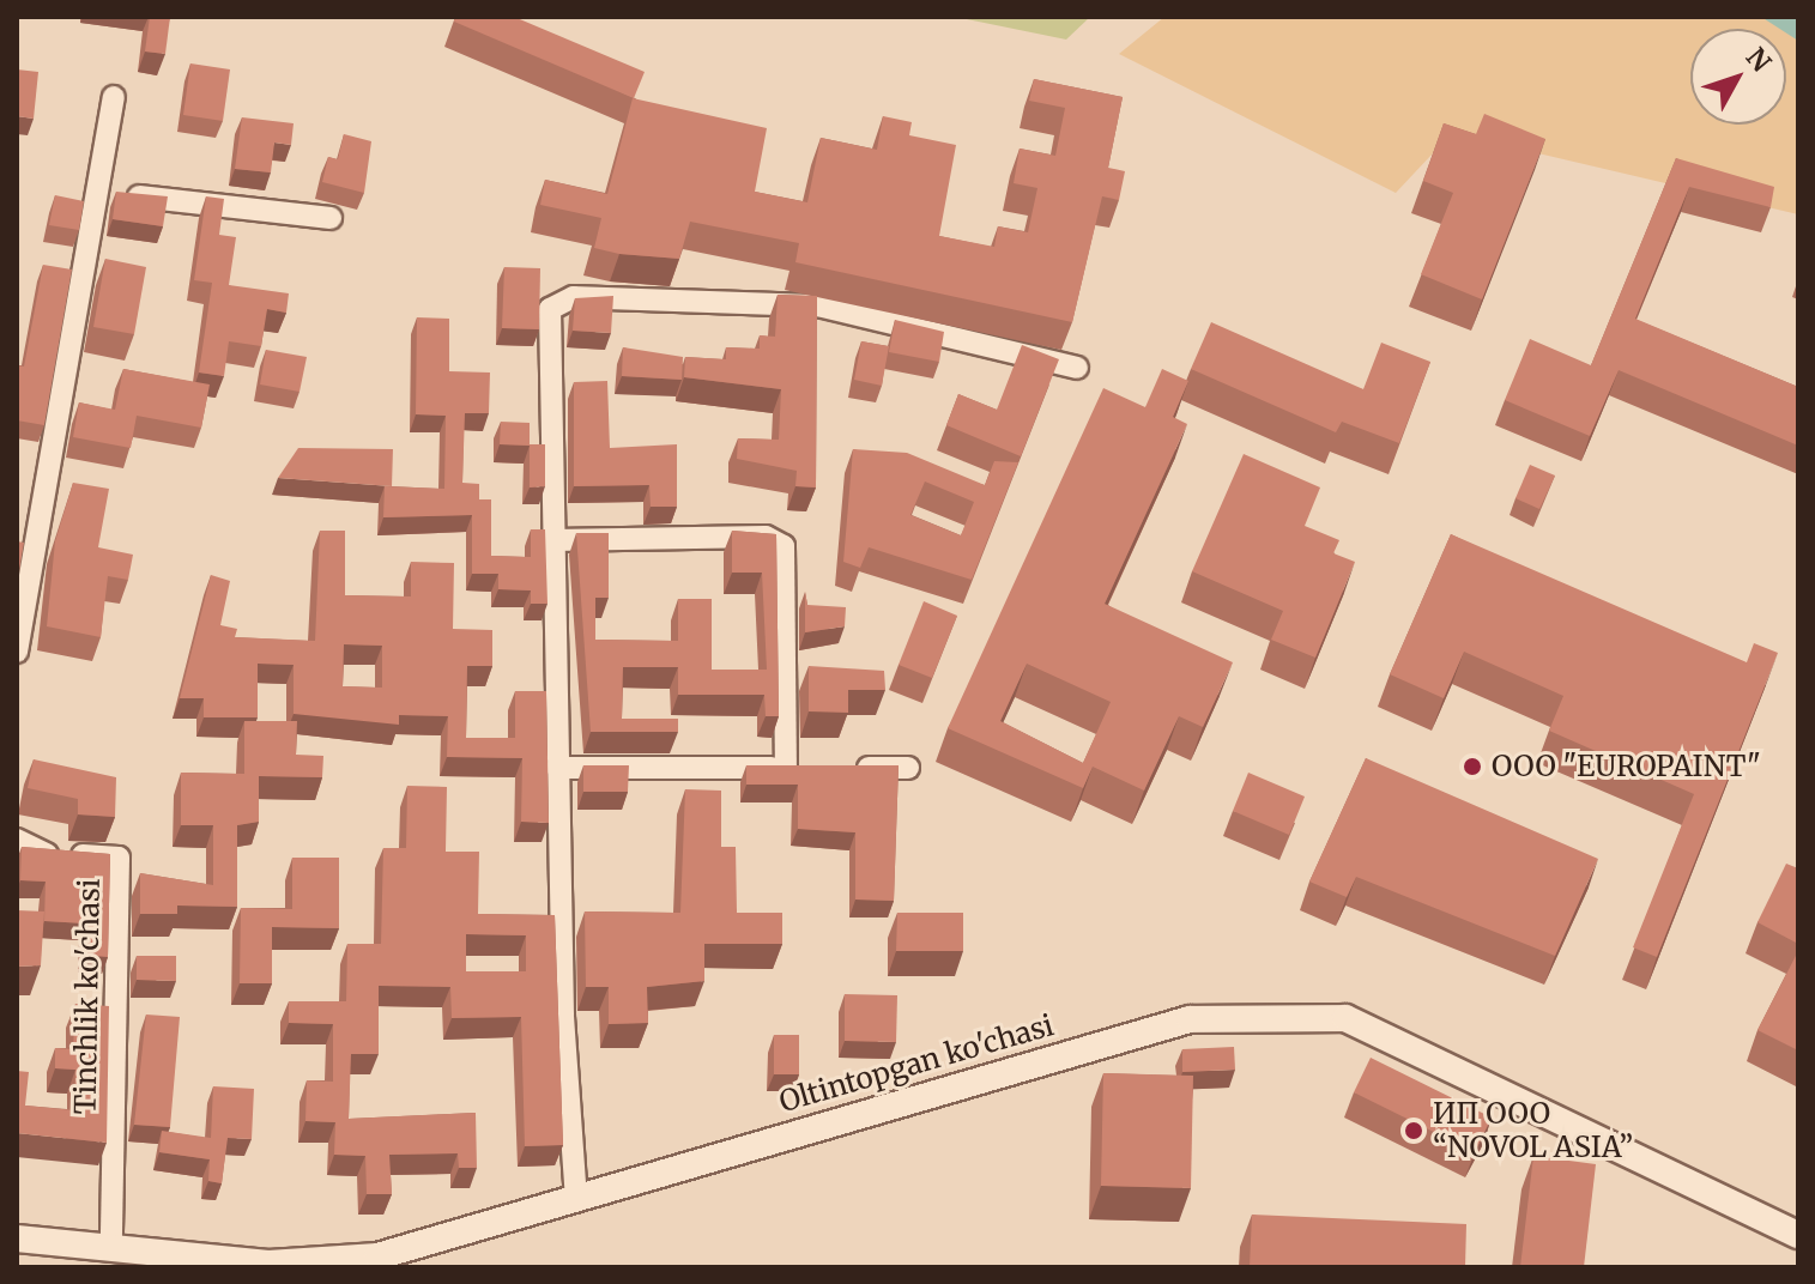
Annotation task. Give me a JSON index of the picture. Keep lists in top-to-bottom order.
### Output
{
  "streets": {
    "street": ["Tinchlik ko'chasi", "Oltintopgan ko'chasi"]
  },
  "crossings": [
    ["Tinchlik ko'chasi", "Oltintopgan ko'chasi"]
  ],
  "places": ["OOO \"EUROPAINT\"", "ИП ООО “NOVOL ASIA”"],
  "north": "top right"
}
